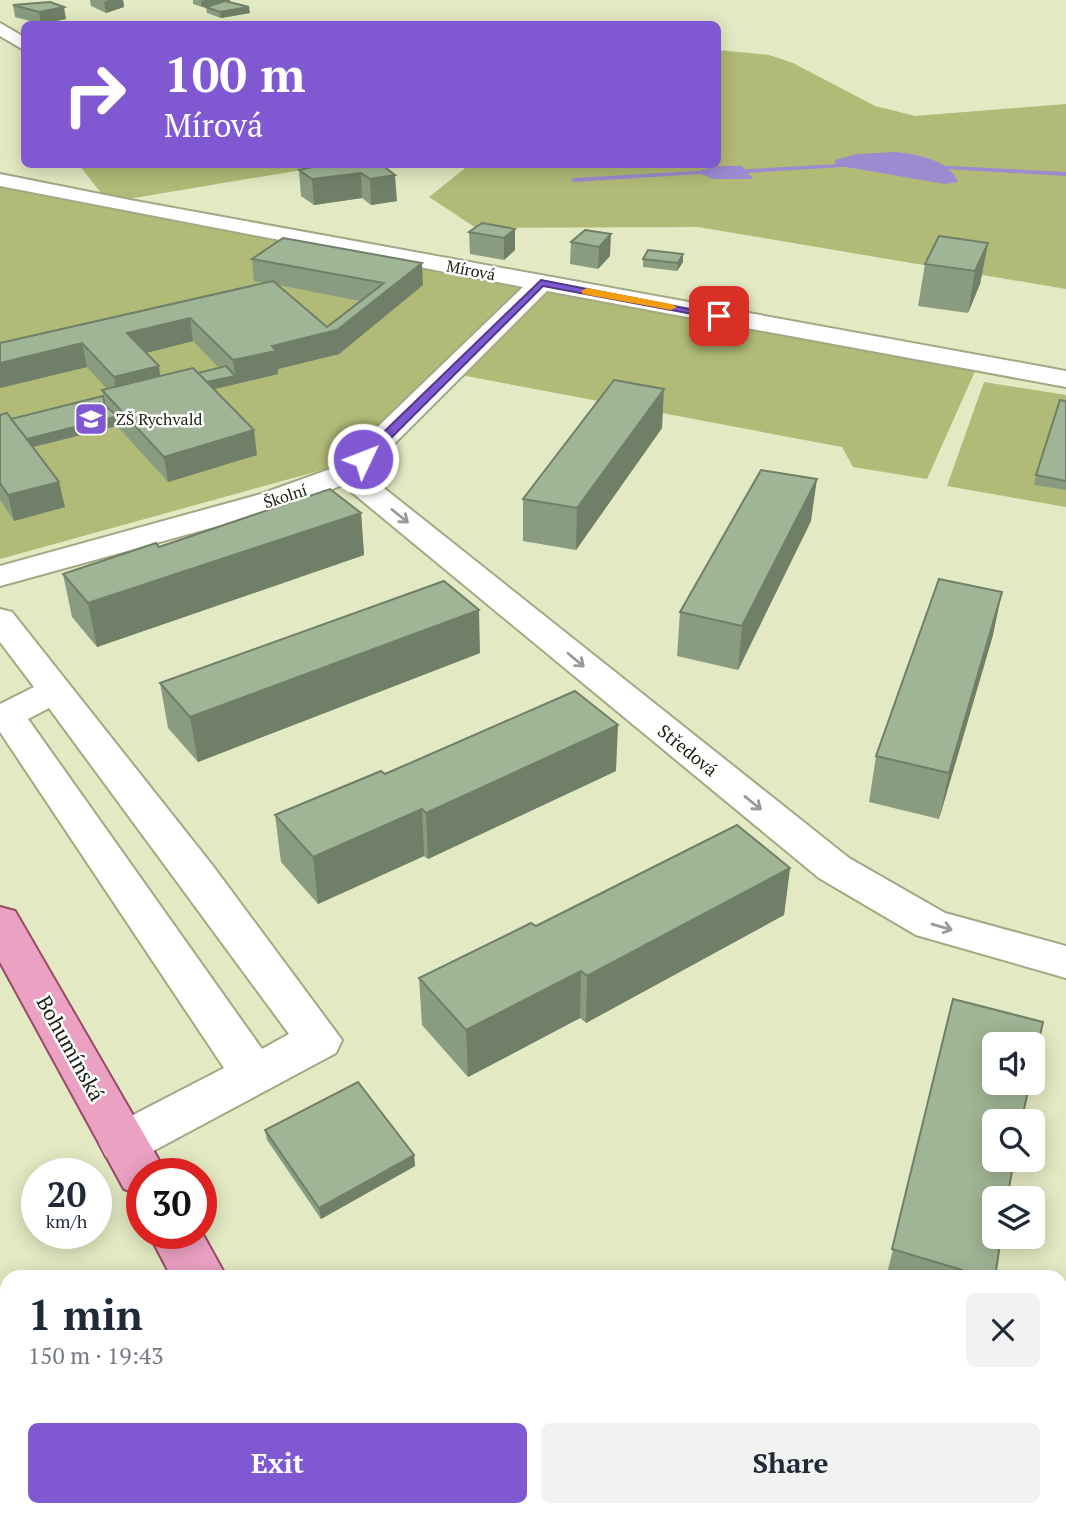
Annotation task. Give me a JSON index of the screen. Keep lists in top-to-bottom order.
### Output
{
  "streets": {
    "main road": ["Bohumínská"],
    "street": ["Mírová", "Školní", "Středová"]
  },
  "crossings": [
    ["Mírová", "Školní"],
    ["Školní", "Středová"]
  ],
  "one_way": ["Středová"],
  "places": {
    "school or university": ["ZŠ Rychvald"]
  },
  "page": {
    "turn": ["100 m", "Mírová"],
    "speed": "20 km/h",
    "limit": "30",
    "heading": ["1 min", "150 m · 19:43"],
    "buttons": ["Exit", "Share"]
  }
}
